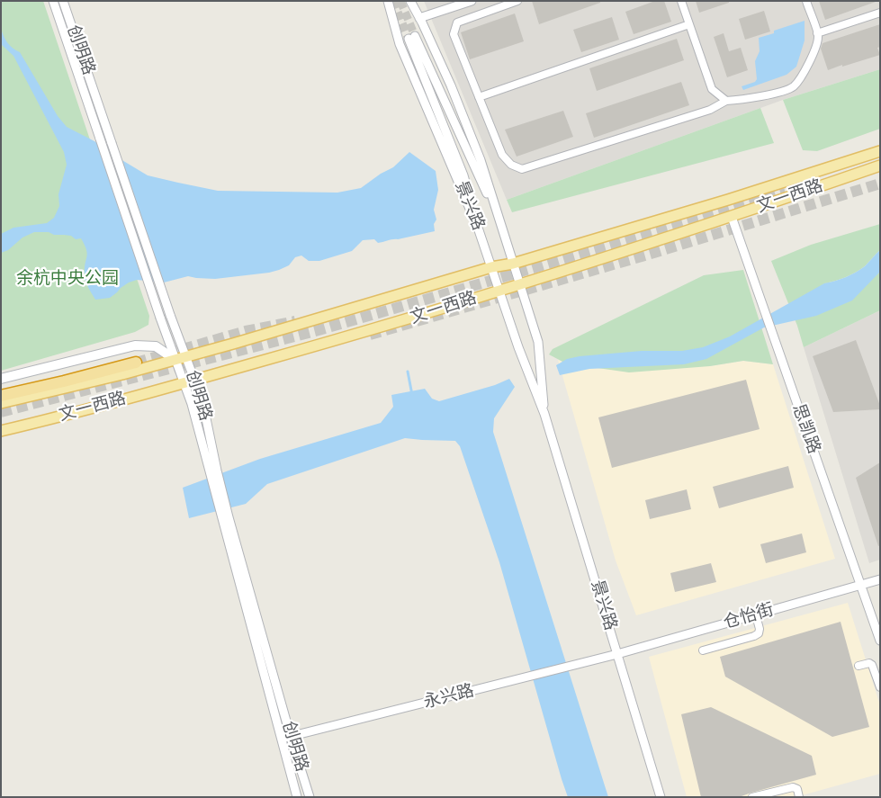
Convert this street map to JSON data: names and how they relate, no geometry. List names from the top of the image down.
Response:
{
  "streets": {
    "main road": ["文一西路"],
    "street": [
      "创明路",
      "景兴路",
      "思凯路",
      "仓怡街",
      "永兴路"
    ]
  },
  "crossings": [
    ["创明路", "文一西路"],
    ["创明路", "永兴路"],
    ["文一西路", "景兴路"],
    ["文一西路", "思凯路"],
    ["景兴路", "仓怡街"],
    ["景兴路", "永兴路"],
    ["思凯路", "仓怡街"],
    ["仓怡街", "永兴路"]
  ],
  "parks": ["余杭中央公园"]
}
